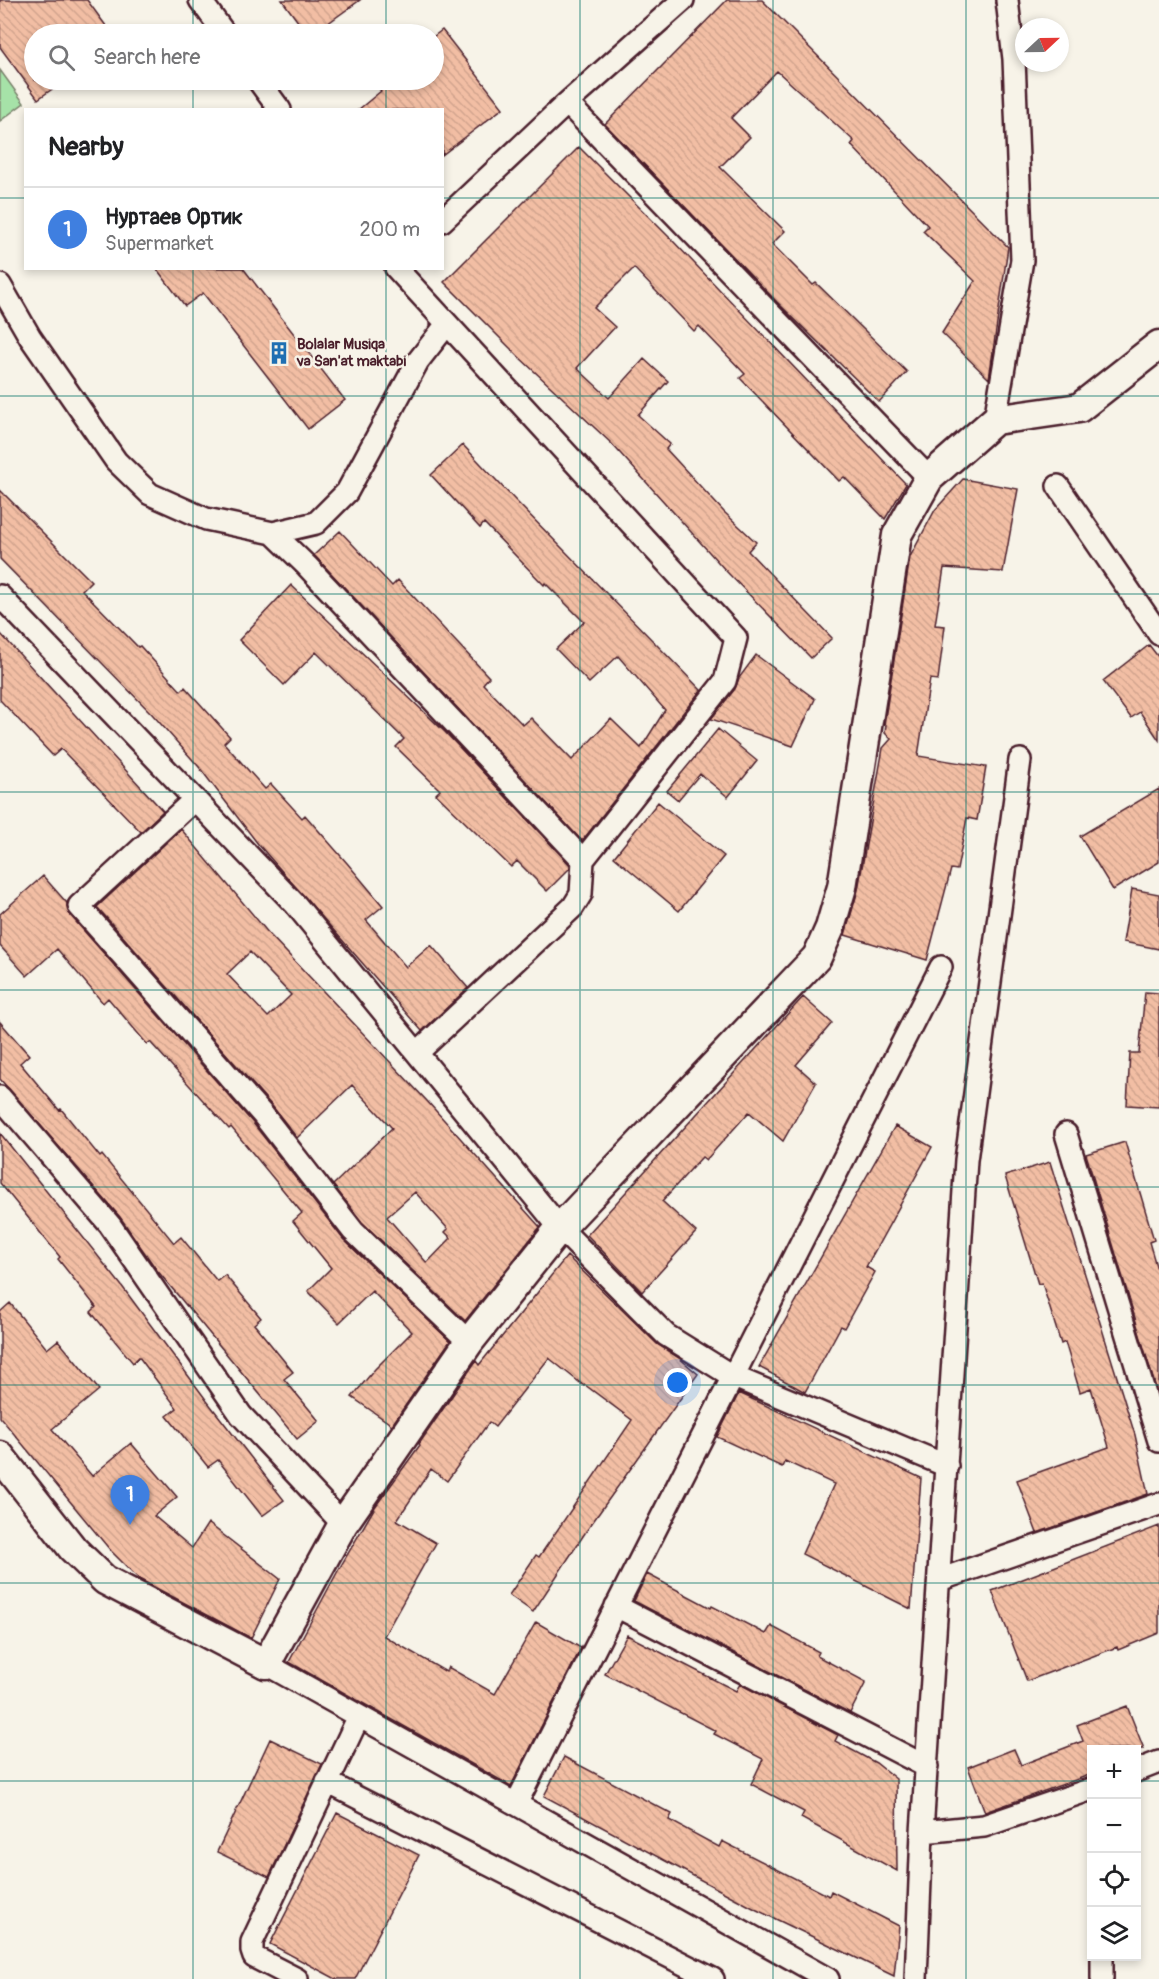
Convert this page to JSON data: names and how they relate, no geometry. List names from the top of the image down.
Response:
{
  "places": {
    "building": ["Bolalar Musiqa va San'at maktabi"]
  },
  "north": "right",
  "page": {
    "search": "Search here",
    "heading": "Nearby",
    "list": [
      {
        "mark": "1",
        "name": "Нуртаев Ортик",
        "note": "Supermarket",
        "value": "200 m"
      }
    ],
    "pins": "1",
    "map_buttons": ["+", "−"]
  }
}
